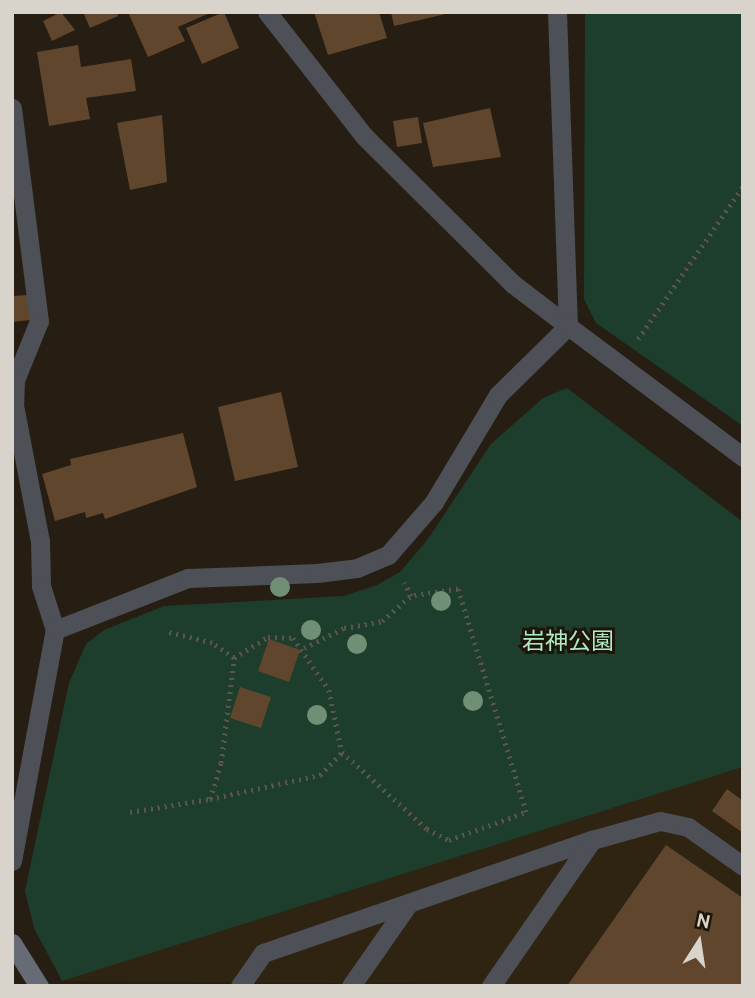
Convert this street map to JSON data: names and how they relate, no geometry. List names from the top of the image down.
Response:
{
  "parks": ["岩神公園"],
  "north": "top"
}
